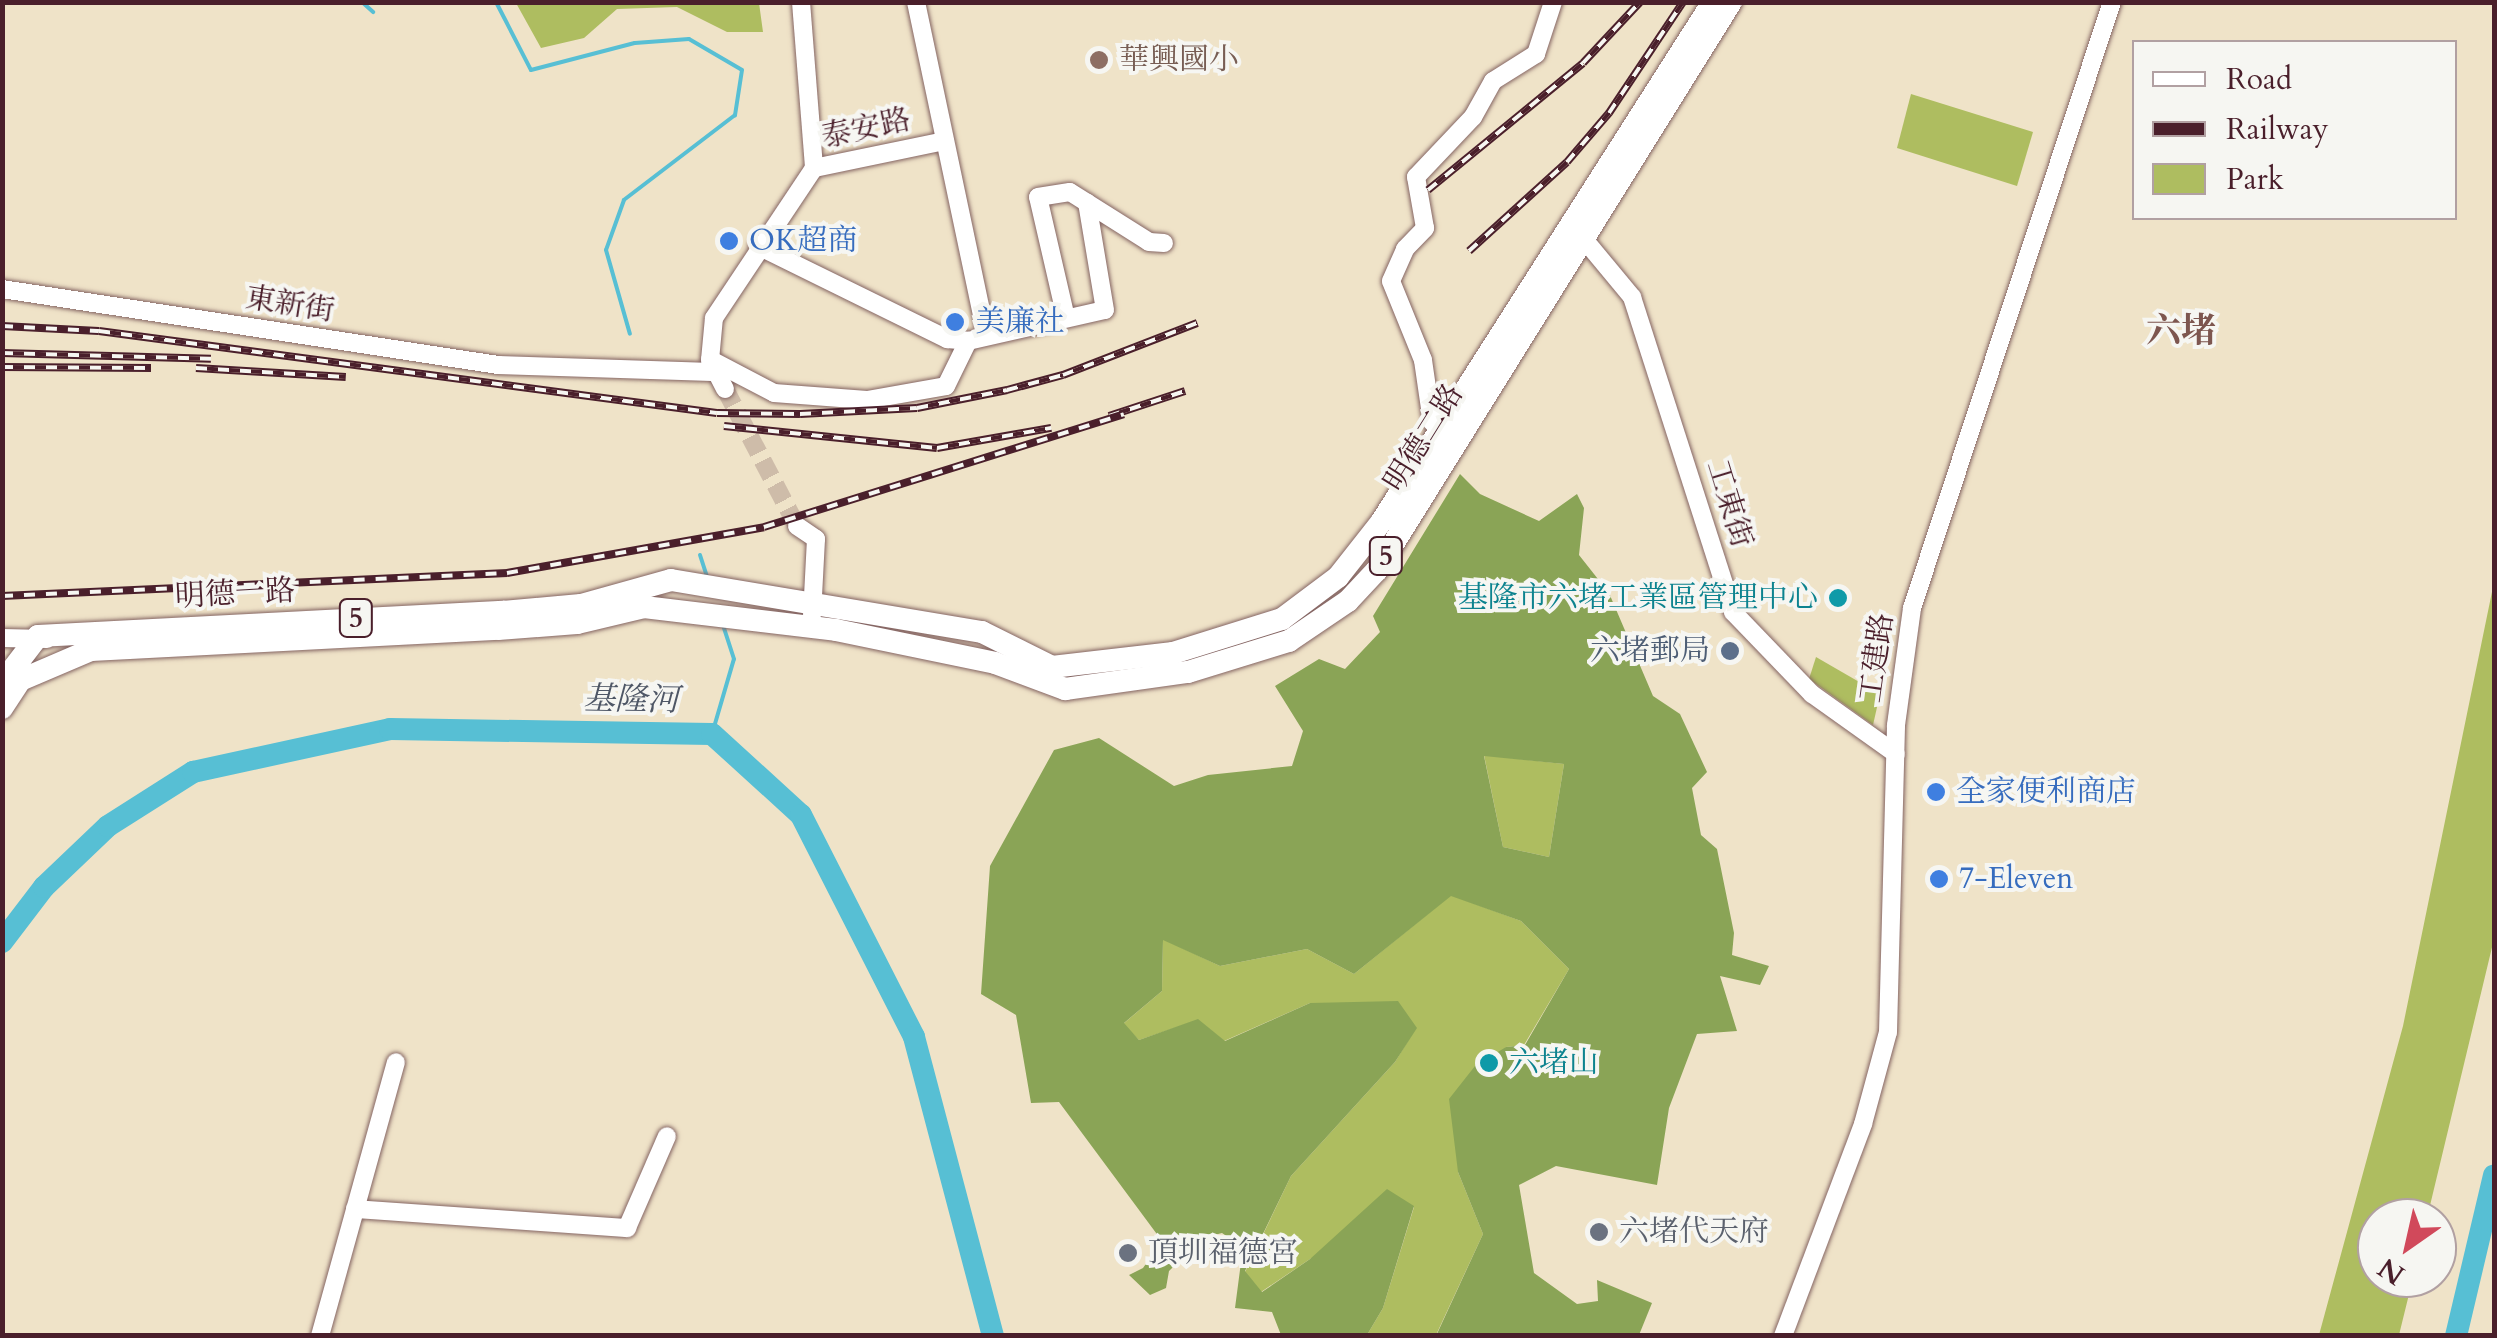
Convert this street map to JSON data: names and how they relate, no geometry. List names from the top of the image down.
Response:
{
  "streets": {
    "main road": ["明德二路", "5", "明德一路"],
    "street": [
      "泰安路",
      "東新街",
      "工東街",
      "工建路"
    ]
  },
  "crossings": [
    ["泰安路", "東新街"],
    ["明德二路", "工東街"],
    ["明德二路", "明德一路"],
    ["工東街", "工建路"]
  ],
  "districts": ["六堵"],
  "water": ["基隆河"],
  "places": [
    "華興國小",
    "OK超商",
    "美廉社",
    "基隆市六堵工業區管理中心",
    "六堵郵局",
    "全家便利商店",
    "7-Eleven",
    "六堵山",
    "六堵代天府",
    "頂圳福德宮"
  ],
  "legend": ["Road", "Railway", "Park"],
  "north": "bottom left"
}
